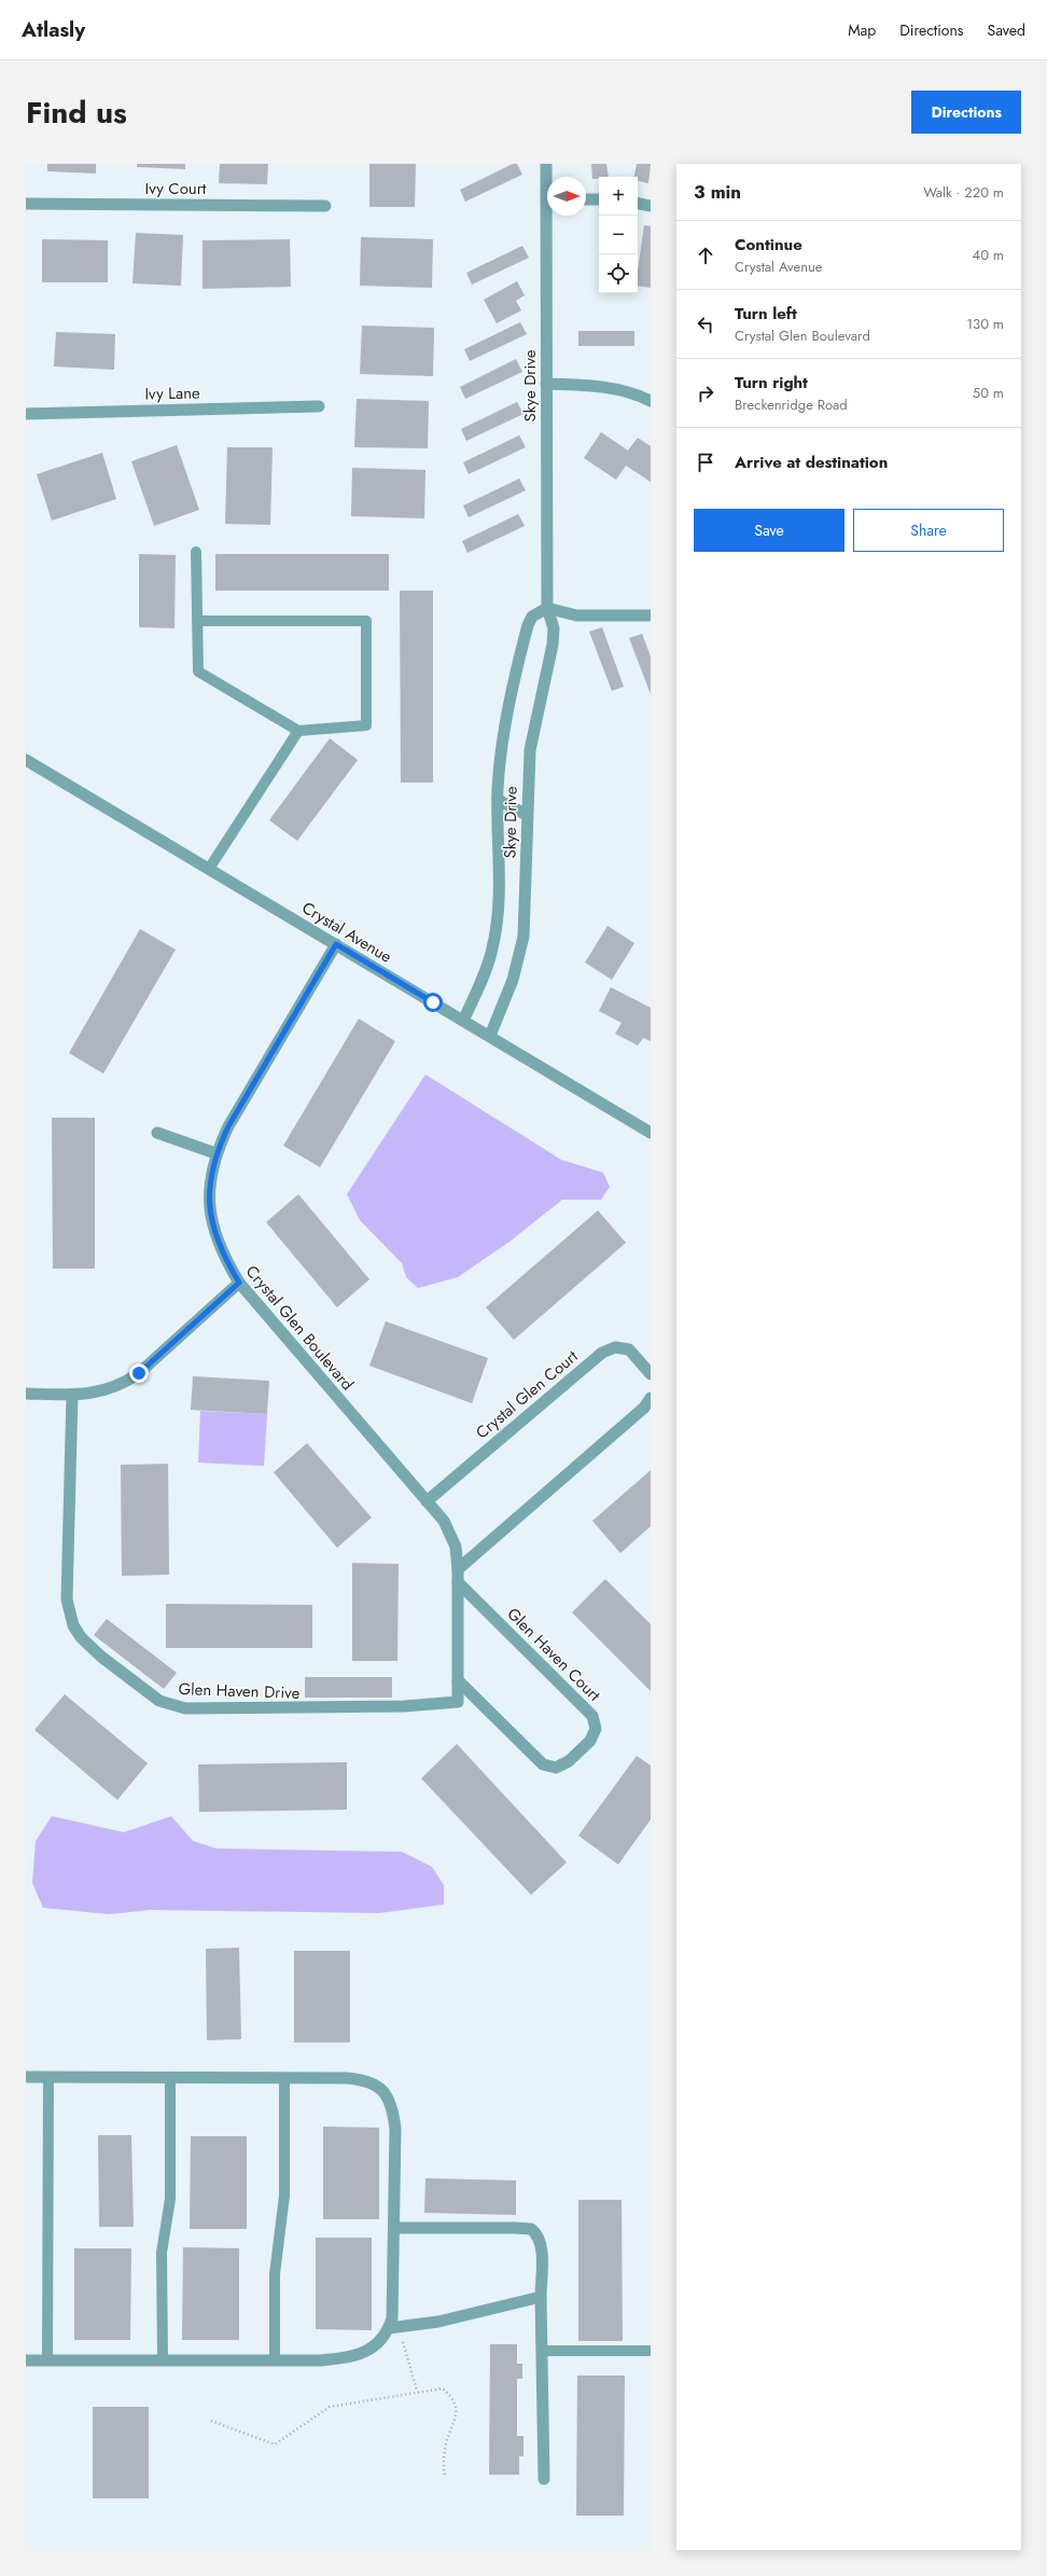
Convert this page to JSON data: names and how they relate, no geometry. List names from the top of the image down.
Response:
{
  "streets": {
    "street": [
      "Ivy Court",
      "Skye Drive",
      "Ivy Lane",
      "Crystal Avenue",
      "Crystal Glen Boulevard",
      "Crystal Glen Court",
      "Glen Haven Court",
      "Glen Haven Drive"
    ]
  },
  "crossings": [
    ["Skye Drive", "Crystal Avenue"],
    ["Crystal Avenue", "Crystal Glen Boulevard"],
    ["Crystal Glen Boulevard", "Crystal Glen Court"],
    ["Crystal Glen Boulevard", "Glen Haven Court"],
    ["Crystal Glen Boulevard", "Glen Haven Drive"]
  ],
  "north": "right",
  "page": {
    "header": "Atlasly",
    "nav": ["Map", "Directions", "Saved"],
    "title": "Find us",
    "buttons": [
      "Directions",
      ["Save", "Share"]
    ],
    "heading": ["3 min", "Walk · 220 m"],
    "map_buttons": ["+", "−"],
    "list": [
      ["Continue", "Crystal Avenue", "40 m"],
      ["Turn left", "Crystal Glen Boulevard", "130 m"],
      ["Turn right", "Breckenridge Road", "50 m"],
      "Arrive at destination"
    ]
  }
}
